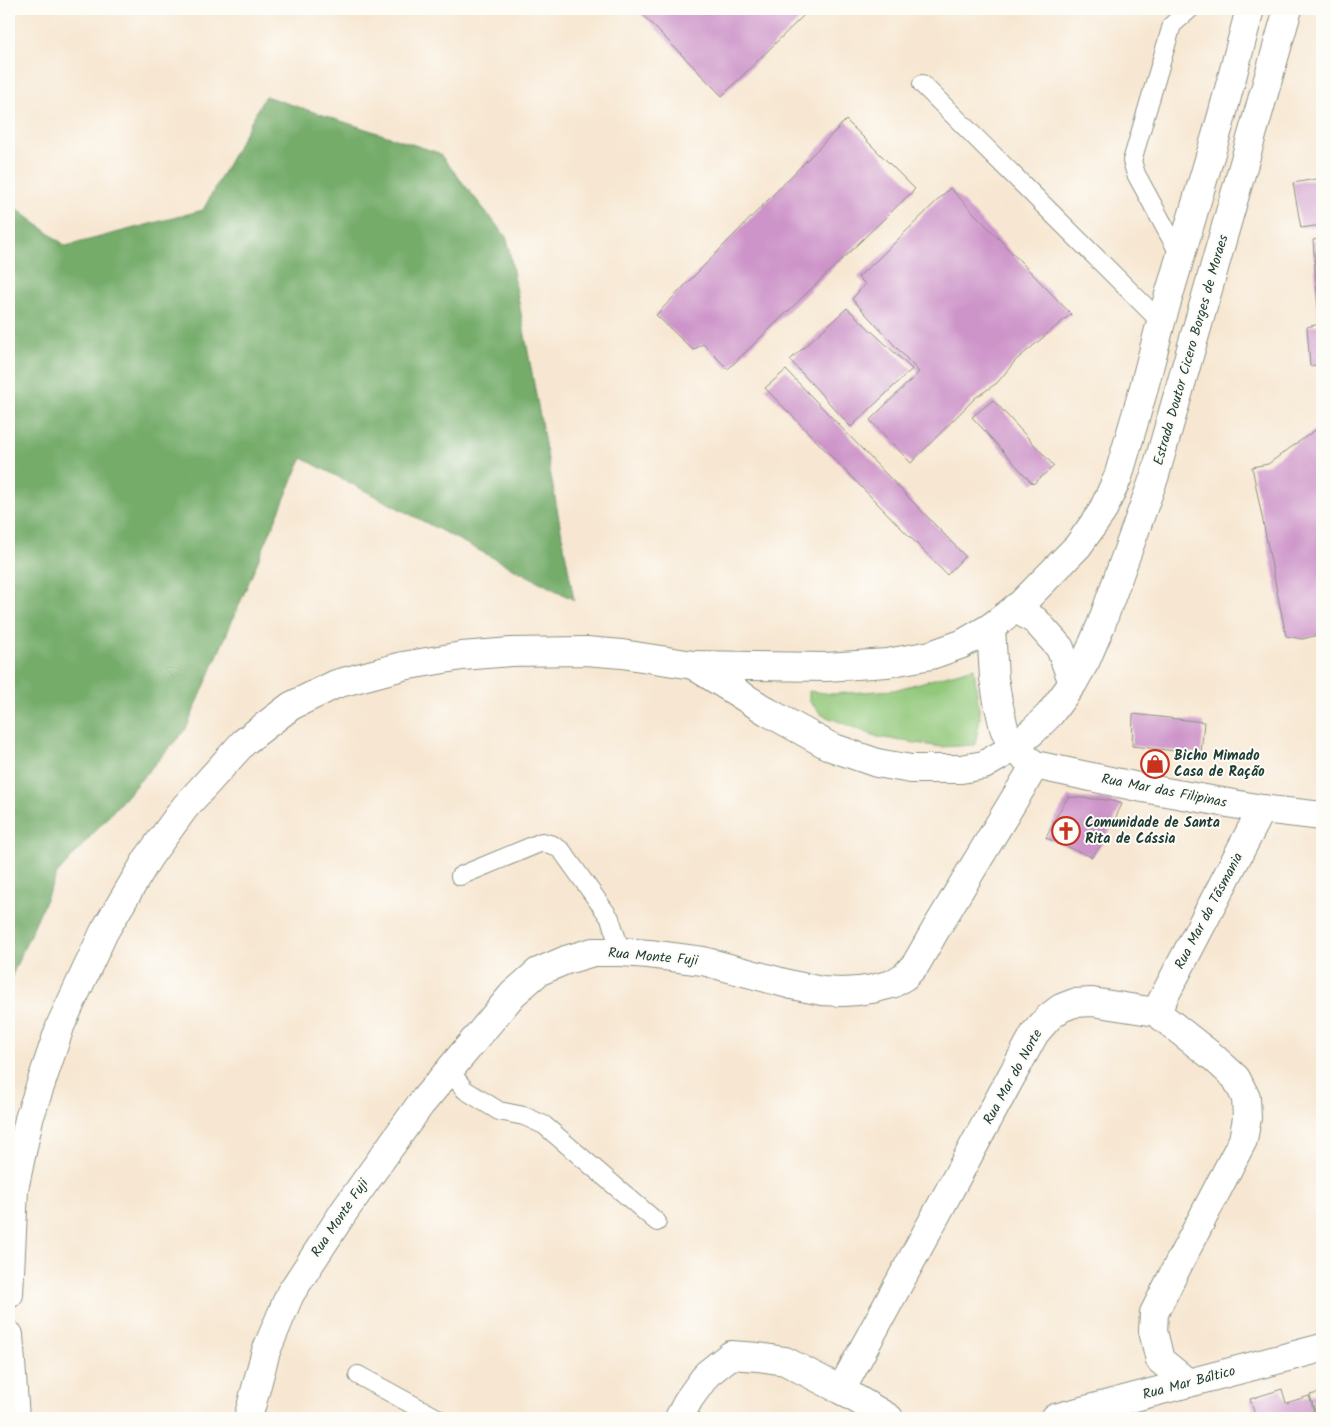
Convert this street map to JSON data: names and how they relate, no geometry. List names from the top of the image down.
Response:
{
  "streets": {
    "street": [
      "Estrada Doutor Cicero Borges de Moraes",
      "Rua Mar das Filipinas",
      "Rua Mar da Tãsmania",
      "Rua Monte Fuji",
      "Rua Mar do Norte",
      "Rua Mar Báltico"
    ]
  },
  "crossings": [
    ["Estrada Doutor Cicero Borges de Moraes", "Rua Mar das Filipinas"],
    ["Rua Mar das Filipinas", "Rua Mar da Tãsmania"],
    ["Rua Mar das Filipinas", "Rua Monte Fuji"],
    ["Rua Mar da Tãsmania", "Rua Mar do Norte"],
    ["Rua Mar do Norte", "Rua Mar Báltico"]
  ],
  "places": {
    "shop": ["Bicho Mimado Casa de Ração"],
    "church": ["Comunidade de Santa Rita de Cássia"]
  }
}
